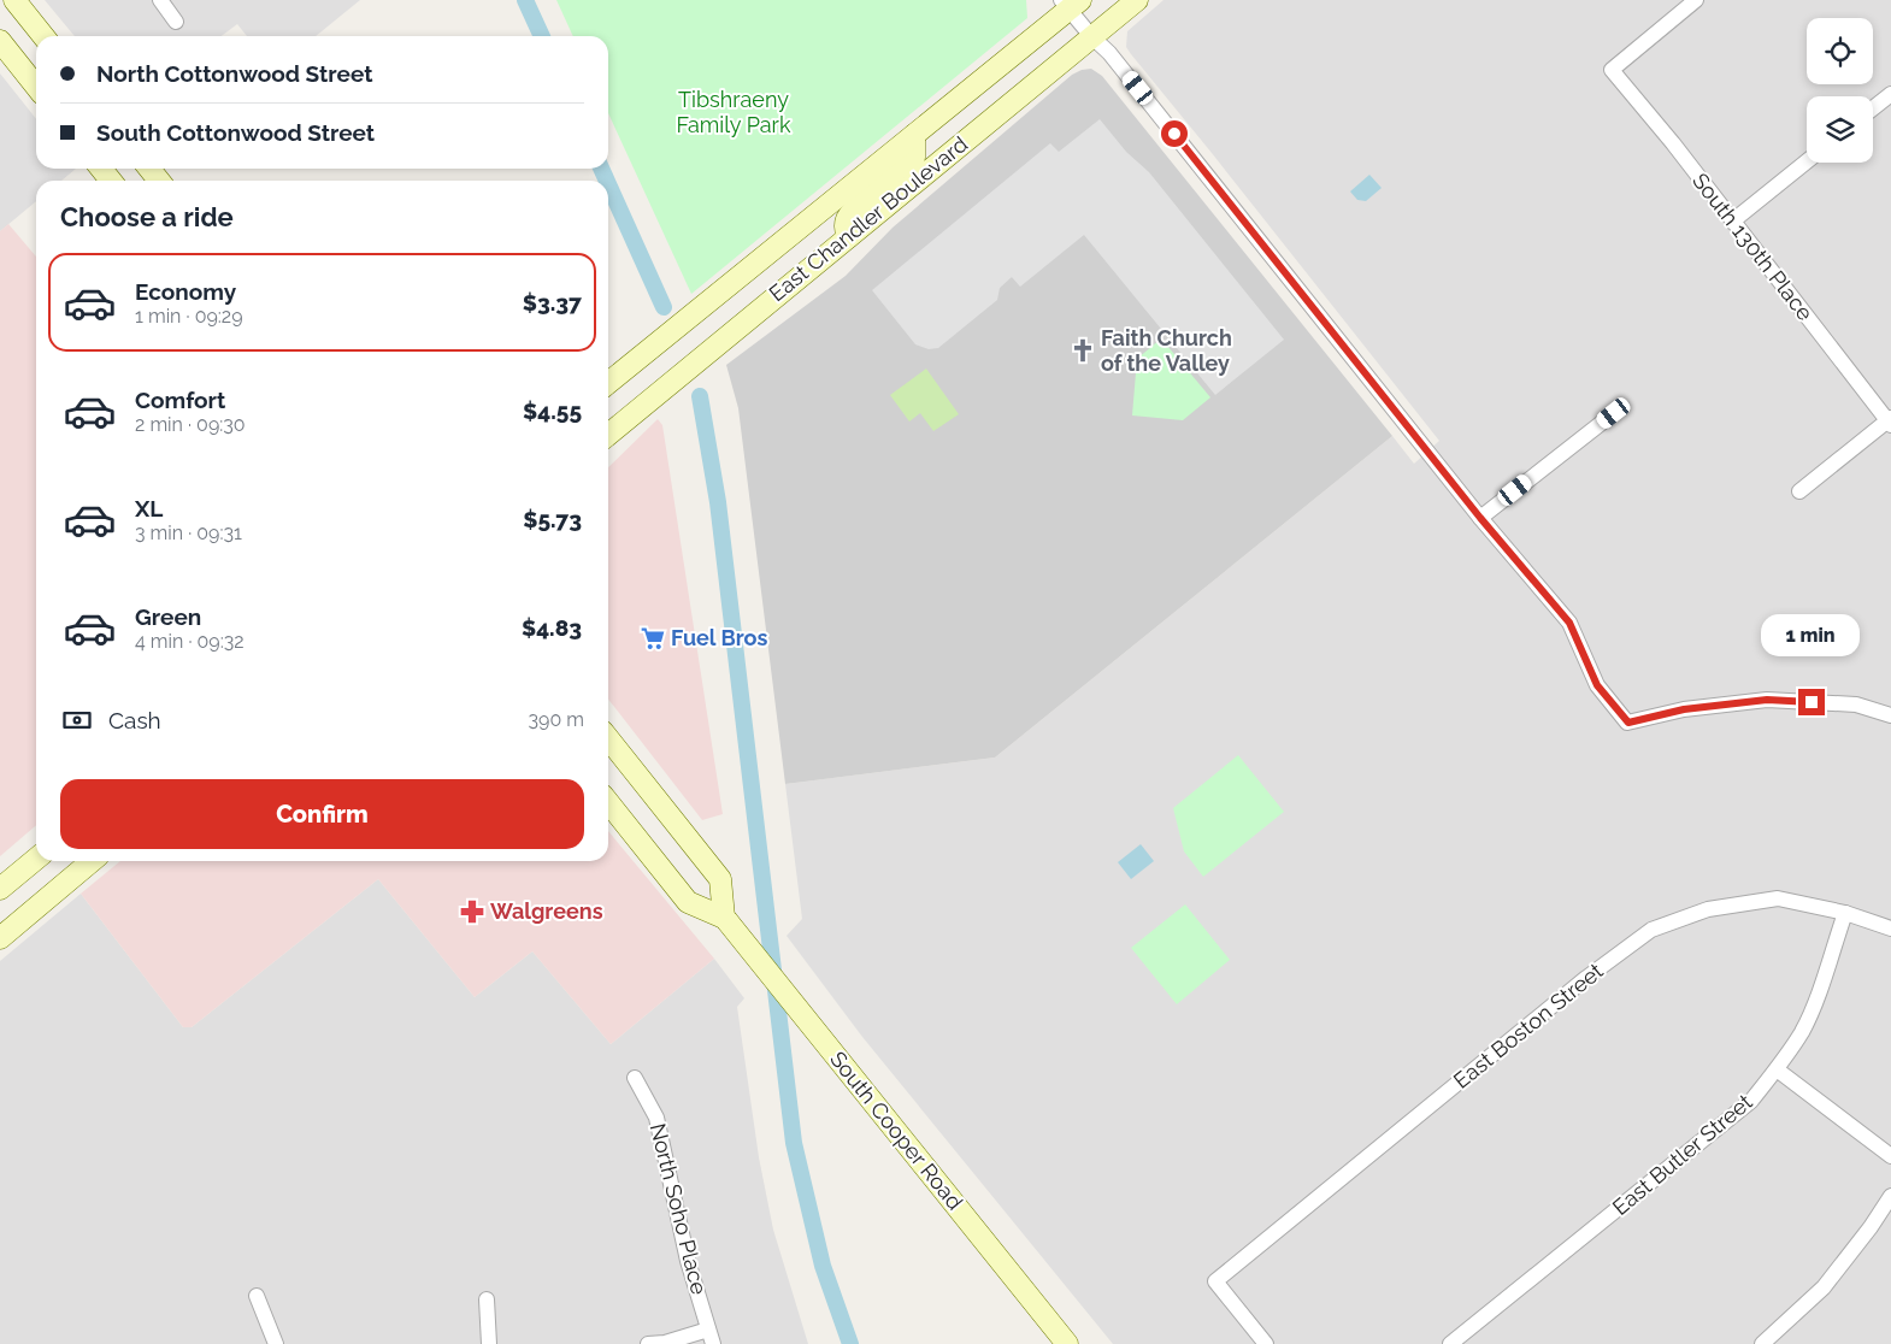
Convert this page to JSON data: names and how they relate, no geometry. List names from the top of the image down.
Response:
{
  "streets": {
    "main road": ["East Chandler Boulevard", "South Cooper Road"],
    "street": [
      "South 130th Place",
      "East Boston Street",
      "East Butler Street",
      "North Soho Place"
    ]
  },
  "crossings": [
    ["East Boston Street", "East Butler Street"]
  ],
  "parks": ["Tibshraeny Family Park"],
  "places": {
    "church": ["Faith Church of the Valley"],
    "supermarket": ["Fuel Bros"],
    "pharmacy": ["Walgreens"]
  },
  "page": {
    "banner": ["North Cottonwood Street", "South Cottonwood Street"],
    "heading": "Choose a ride",
    "list": [
      {
        "name": "Economy",
        "note": "1 min · 09:29",
        "value": "$3.37"
      },
      {
        "name": "Comfort",
        "note": "2 min · 09:30",
        "value": "$4.55"
      },
      {
        "name": "XL",
        "note": "3 min · 09:31",
        "value": "$5.73"
      },
      {
        "name": "Green",
        "note": "4 min · 09:32",
        "value": "$4.83"
      }
    ],
    "bubble": "1 min",
    "pay": ["Cash", "390 m"],
    "buttons": "Confirm"
  }
}
